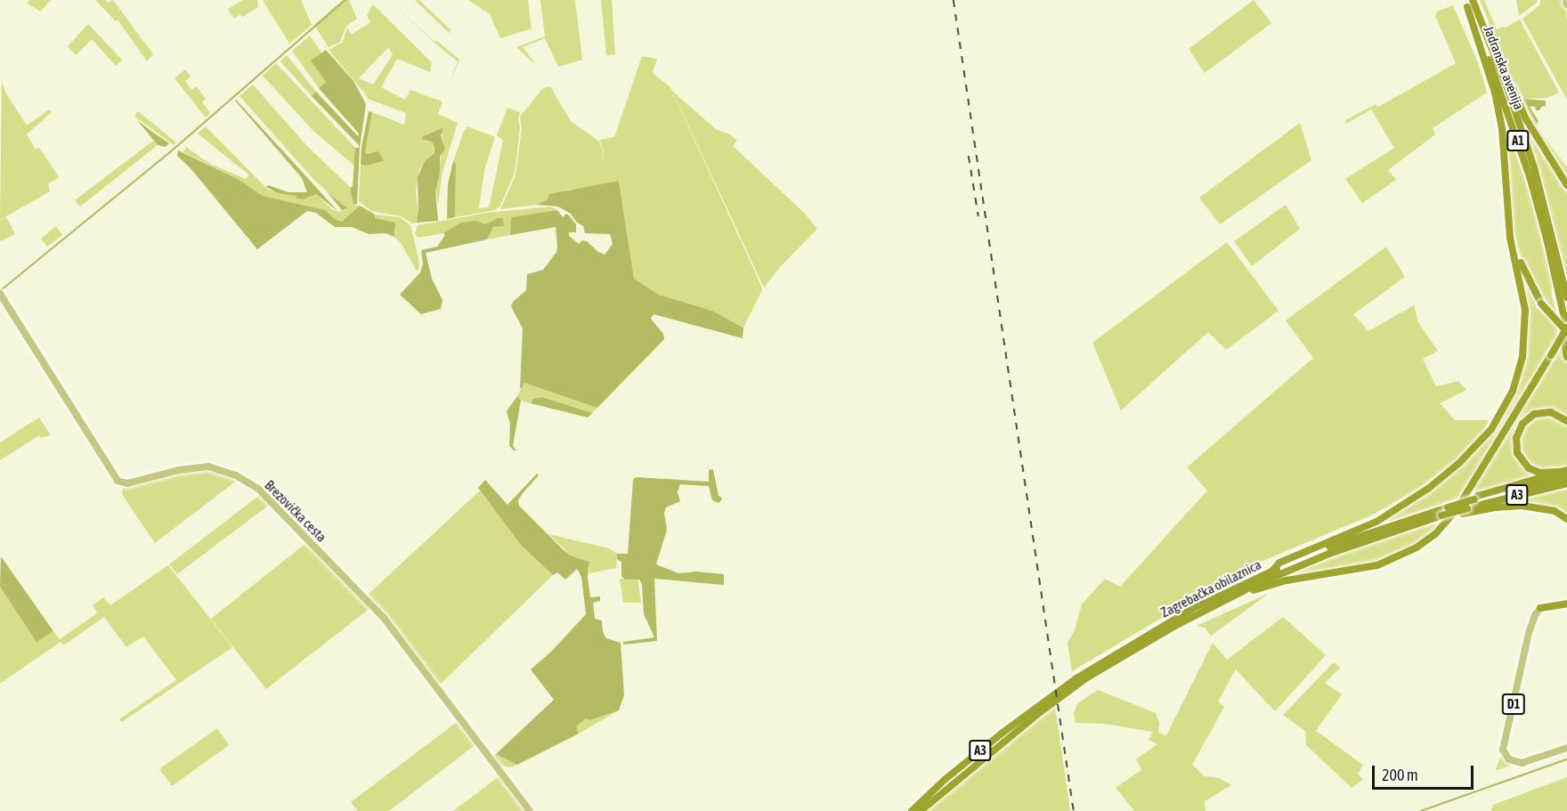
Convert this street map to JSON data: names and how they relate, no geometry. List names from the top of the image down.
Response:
{
  "streets": {
    "highway": [
      "Jadranska avenija",
      "A1",
      "A3",
      "Zagrebačka obilaznica"
    ],
    "main road": ["Brezovička cesta", "D1"]
  },
  "scale_bar": "200 m"
}
